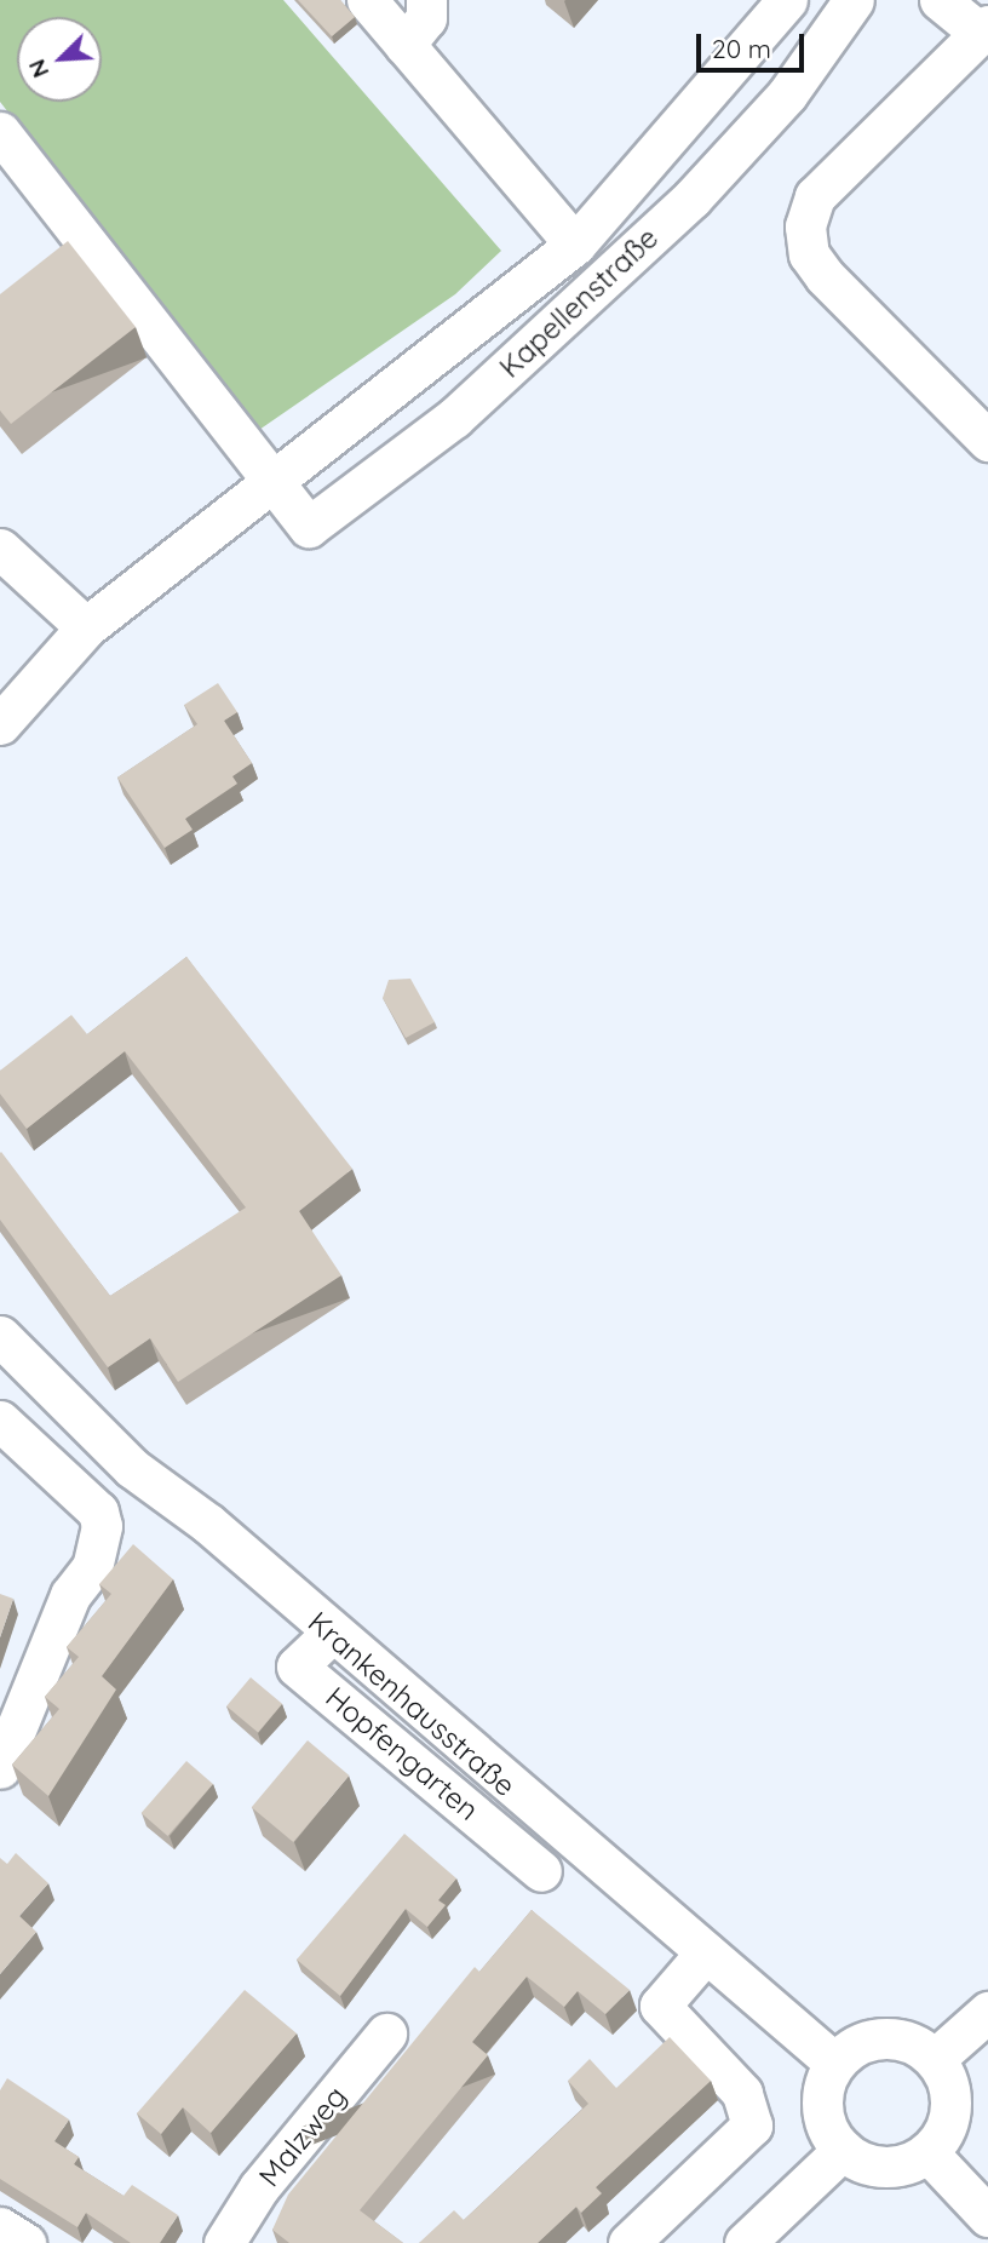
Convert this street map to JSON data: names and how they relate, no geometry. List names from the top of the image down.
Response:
{
  "streets": {
    "street": [
      "Kapellenstraße",
      "Krankenhausstraße",
      "Hopfengarten",
      "Malzweg"
    ]
  },
  "crossings": [
    ["Krankenhausstraße", "Hopfengarten"]
  ],
  "scale_bar": "20 m",
  "north": "bottom left"
}
